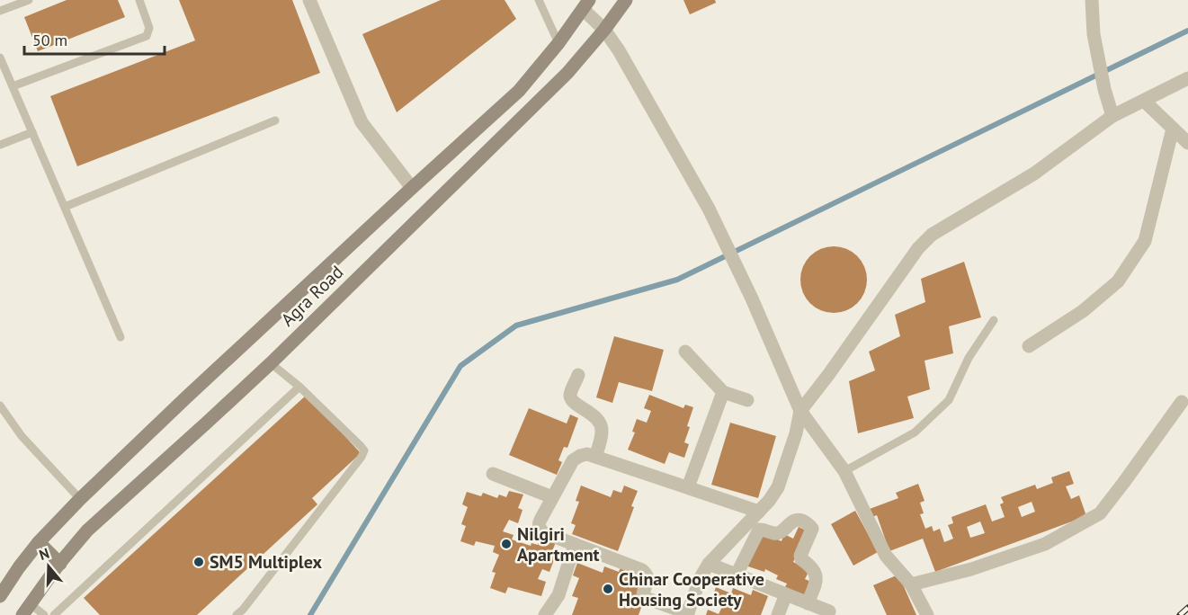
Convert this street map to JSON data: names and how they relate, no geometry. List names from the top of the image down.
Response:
{
  "streets": {
    "main road": ["Agra Road"]
  },
  "places": ["Nilgiri Apartment", "SM5 Multiplex", "Chinar Cooperative Housing Society"],
  "scale_bar": "50 m",
  "north": "top"
}
